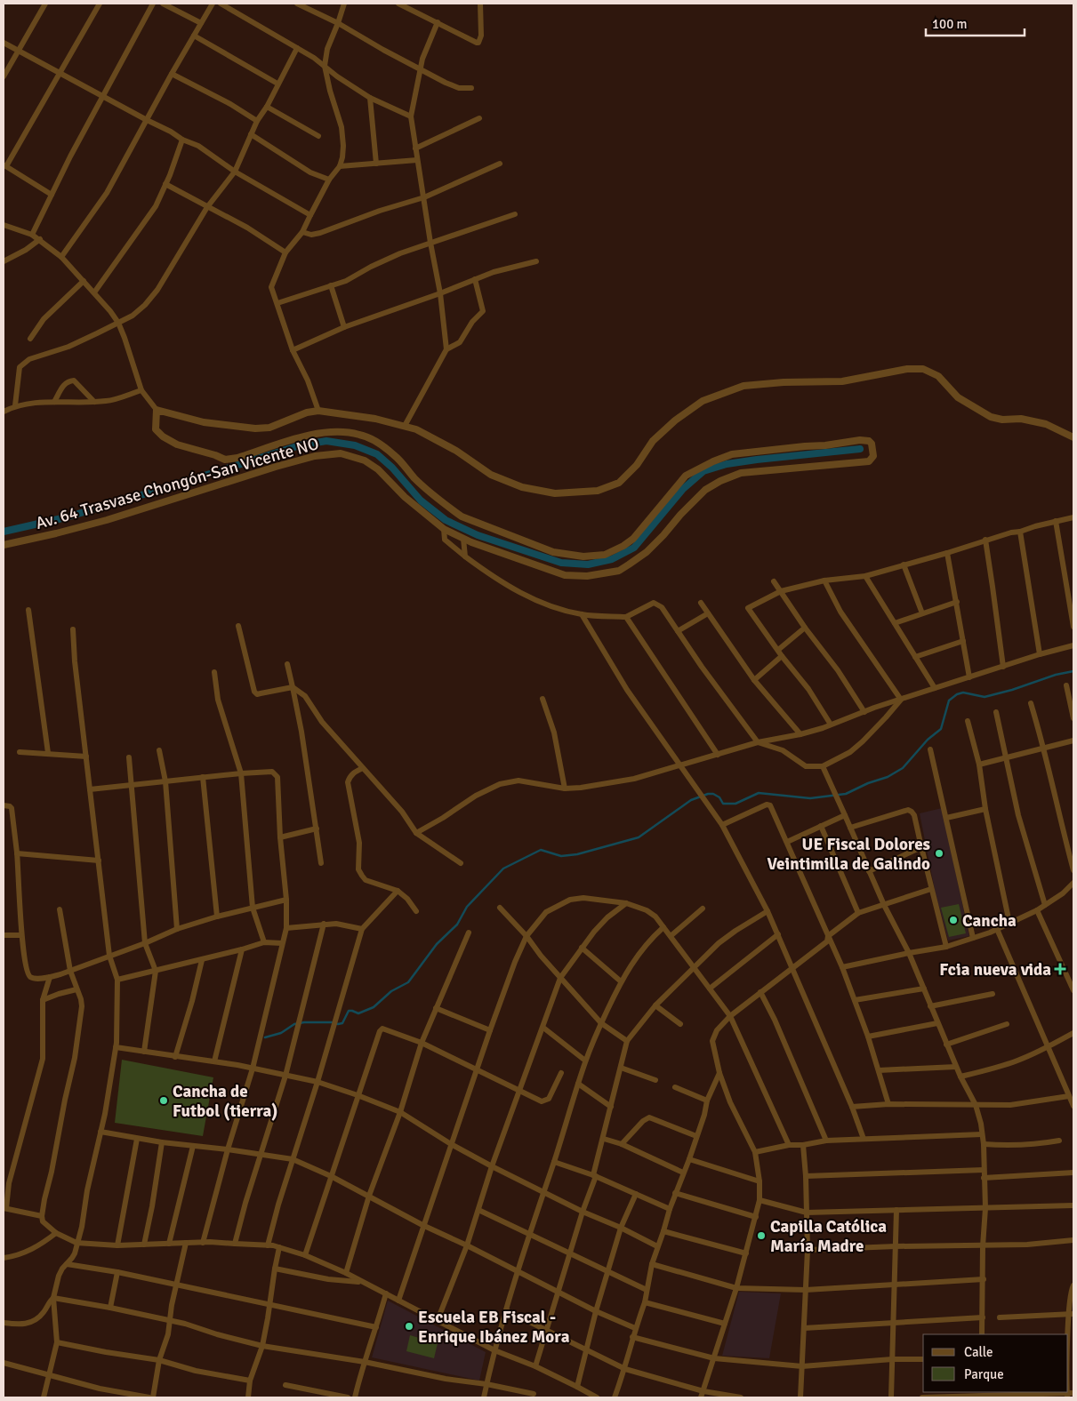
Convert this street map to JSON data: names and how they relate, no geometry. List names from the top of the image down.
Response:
{
  "streets": {
    "street": ["Av. 64 Trasvase Chongón-San Vicente NO"]
  },
  "places": {
    "other": [
      "UE Fiscal Dolores Veintimilla de Galindo",
      "Cancha",
      "Cancha de Futbol (tierra)",
      "Capilla Católica María Madre",
      "Escuela EB Fiscal - Enrique Ibánez Mora"
    ],
    "health": ["Fcia nueva vida"]
  },
  "legend": ["Calle", "Parque"],
  "scale_bar": "100 m"
}
